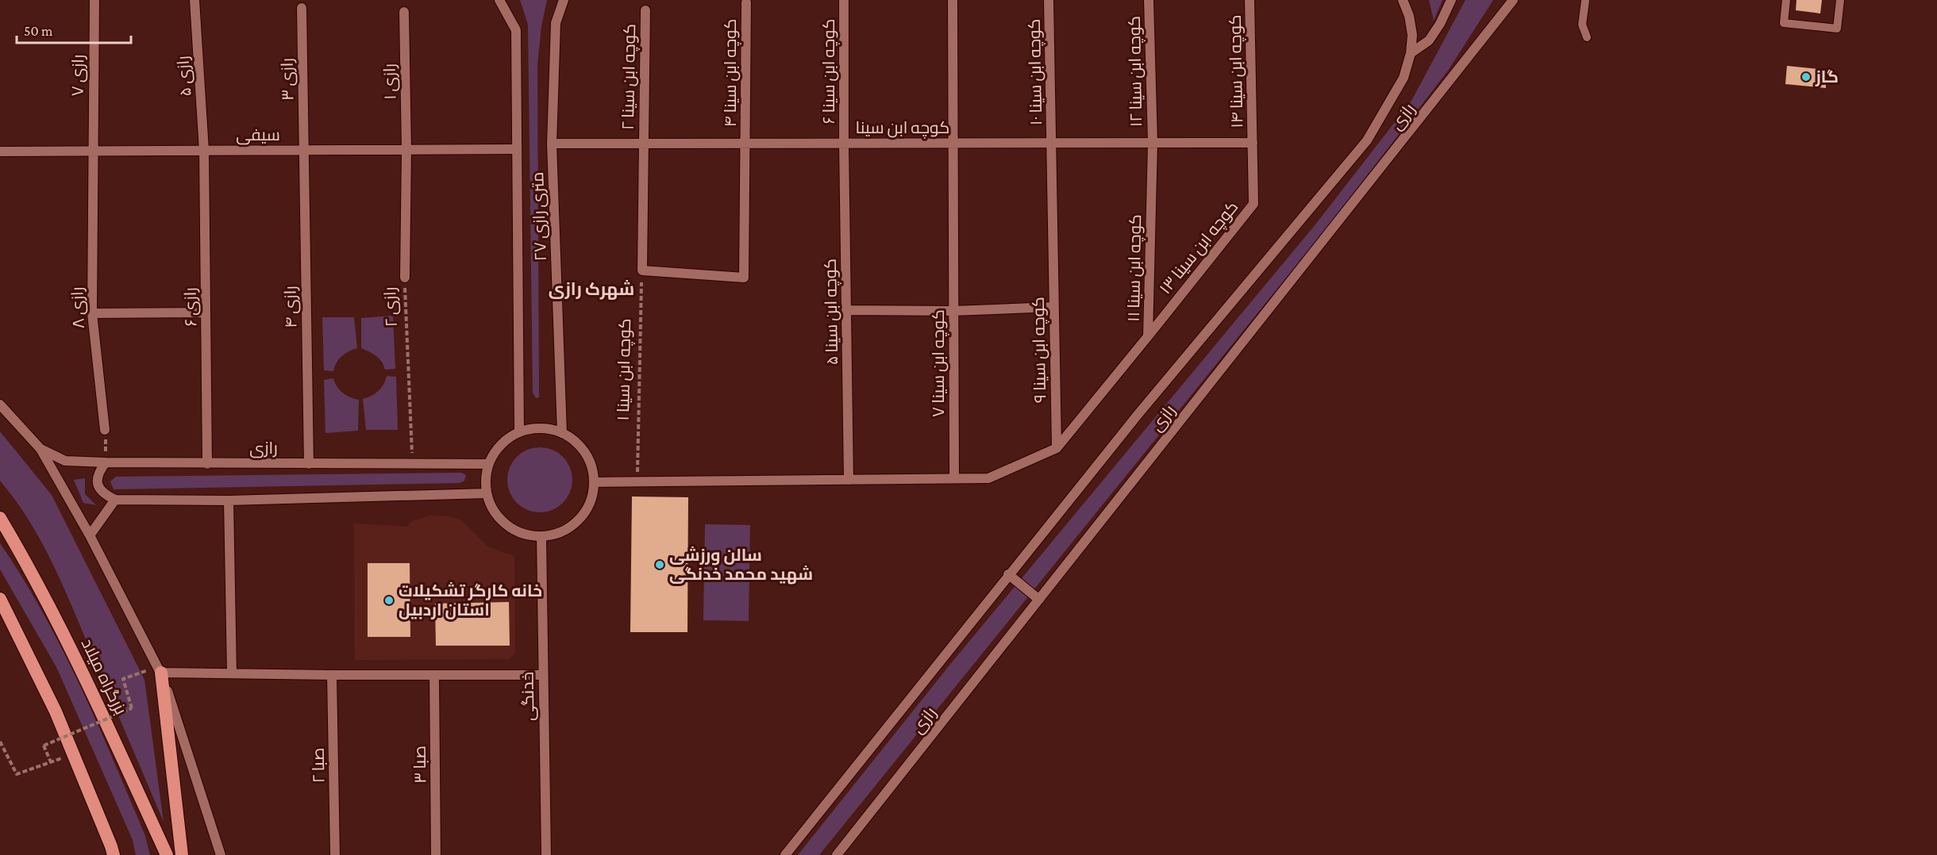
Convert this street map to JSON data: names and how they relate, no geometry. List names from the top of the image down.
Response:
{
  "streets": {
    "highway": ["بزرگراه میلاد"],
    "street": [
      "کوچه ابن سینا ۶",
      "کوچه ابن سینا ۱۲",
      "کوچه ابن سینا ۱۴",
      "کوچه ابن سینا ۱۰",
      "کوچه ابن سینا ۴",
      "رازی ۷",
      "رازی ۵",
      "کوچه ابن سینا ۲",
      "رازی ۳",
      "رازی ۱",
      "رازی",
      "کوچه ابن سینا",
      "سیفی",
      "۲۷ متری رازی",
      "کوچه ابن سینا ۱۳",
      "کوچه ابن سینا ۱۱",
      "رازی ۶",
      "رازی ۴",
      "رازی ۲",
      "رازی ۸",
      "کوچه ابن سینا ۵",
      "کوچه ابن سینا ۹",
      "کوچه ابن سینا ۷",
      "خدنگی",
      "صبا ۳",
      "صبا ۲"
    ],
    "path": ["کوچه ابن سینا ۱"]
  },
  "crossings": [
    ["کوچه ابن سینا ۶", "کوچه ابن سینا"],
    ["کوچه ابن سینا ۶", "کوچه ابن سینا ۵"],
    ["کوچه ابن سینا ۱۲", "کوچه ابن سینا"],
    ["کوچه ابن سینا ۱۲", "کوچه ابن سینا ۱۱"],
    ["کوچه ابن سینا ۱۴", "کوچه ابن سینا"],
    ["کوچه ابن سینا ۱۴", "کوچه ابن سینا ۱۳"],
    ["کوچه ابن سینا ۱۰", "کوچه ابن سینا"],
    ["کوچه ابن سینا ۱۰", "کوچه ابن سینا ۹"],
    ["کوچه ابن سینا ۴", "کوچه ابن سینا"],
    ["کوچه ابن سینا ۴", "کوچه ابن سینا ۱"],
    ["رازی ۷", "سیفی"],
    ["رازی ۷", "رازی ۸"],
    ["رازی ۵", "سیفی"],
    ["رازی ۵", "رازی ۶"],
    ["کوچه ابن سینا ۲", "کوچه ابن سینا"],
    ["رازی ۳", "سیفی"],
    ["رازی ۳", "رازی ۴"],
    ["رازی ۱", "سیفی"],
    ["رازی ۱", "رازی ۲"],
    ["رازی", "۲۷ متری رازی"],
    ["رازی", "رازی ۶"],
    ["رازی", "رازی ۴"],
    ["رازی", "رازی ۲"],
    ["رازی", "خدنگی"],
    ["کوچه ابن سینا", "۲۷ متری رازی"],
    ["کوچه ابن سینا", "کوچه ابن سینا ۱۳"],
    ["کوچه ابن سینا", "کوچه ابن سینا ۱۱"],
    ["کوچه ابن سینا", "کوچه ابن سینا ۵"],
    ["کوچه ابن سینا", "کوچه ابن سینا ۹"],
    ["کوچه ابن سینا", "کوچه ابن سینا ۷"],
    ["سیفی", "۲۷ متری رازی"],
    ["سیفی", "رازی ۶"],
    ["سیفی", "رازی ۴"],
    ["سیفی", "رازی ۲"],
    ["سیفی", "رازی ۸"],
    ["۲۷ متری رازی", "خدنگی"],
    ["کوچه ابن سینا ۱۳", "کوچه ابن سینا ۱۱"],
    ["کوچه ابن سینا ۱۱", "کوچه ابن سینا ۹"]
  ],
  "districts": ["شهرک رازی"],
  "places": ["گاز", "سالن ورزشی شهید محمد خدنگی", "خانه کارگر تشکیلات استان اردبیل"],
  "scale_bar": "50 m"
}
